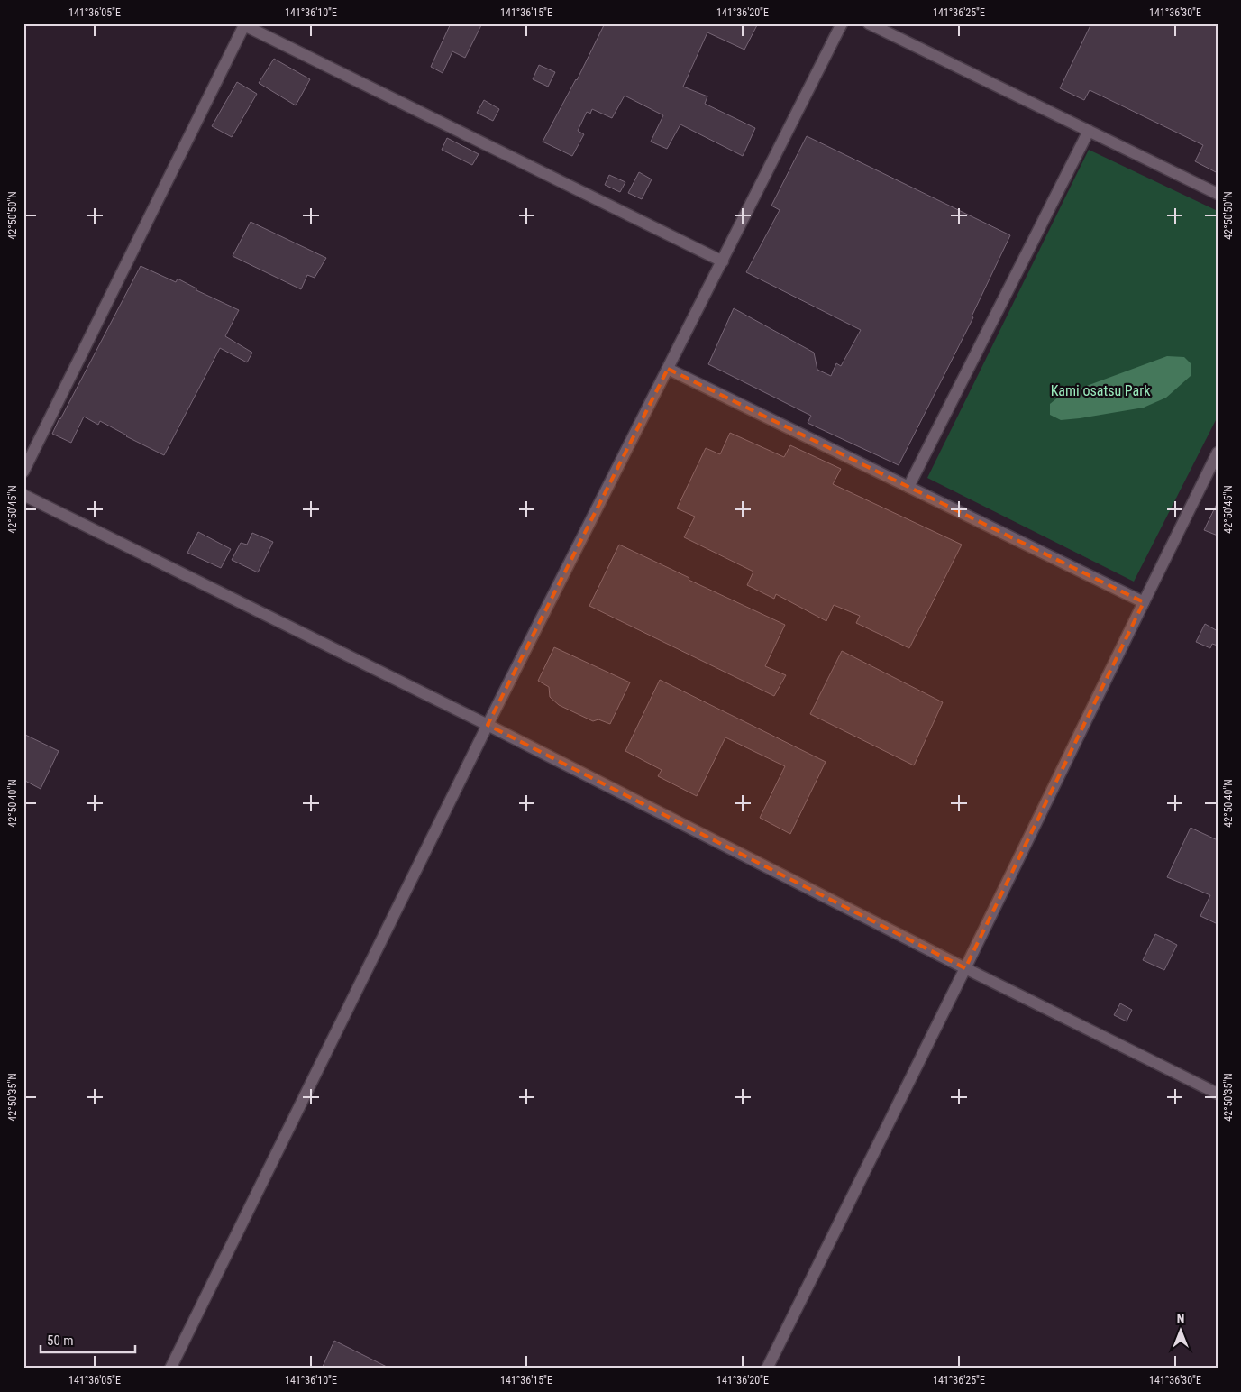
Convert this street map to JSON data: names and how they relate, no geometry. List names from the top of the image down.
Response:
{
  "parks": ["Kami osatsu Park"],
  "scale_bar": "50 m",
  "north": "top",
  "coordinates": [
    "141°36'05\"E",
    "141°36'10\"E",
    "141°36'15\"E",
    "141°36'20\"E",
    "141°36'25\"E",
    "141°36'30\"E",
    "42°50'50\"N",
    "42°50'45\"N",
    "42°50'40\"N",
    "42°50'35\"N"
  ]
}
